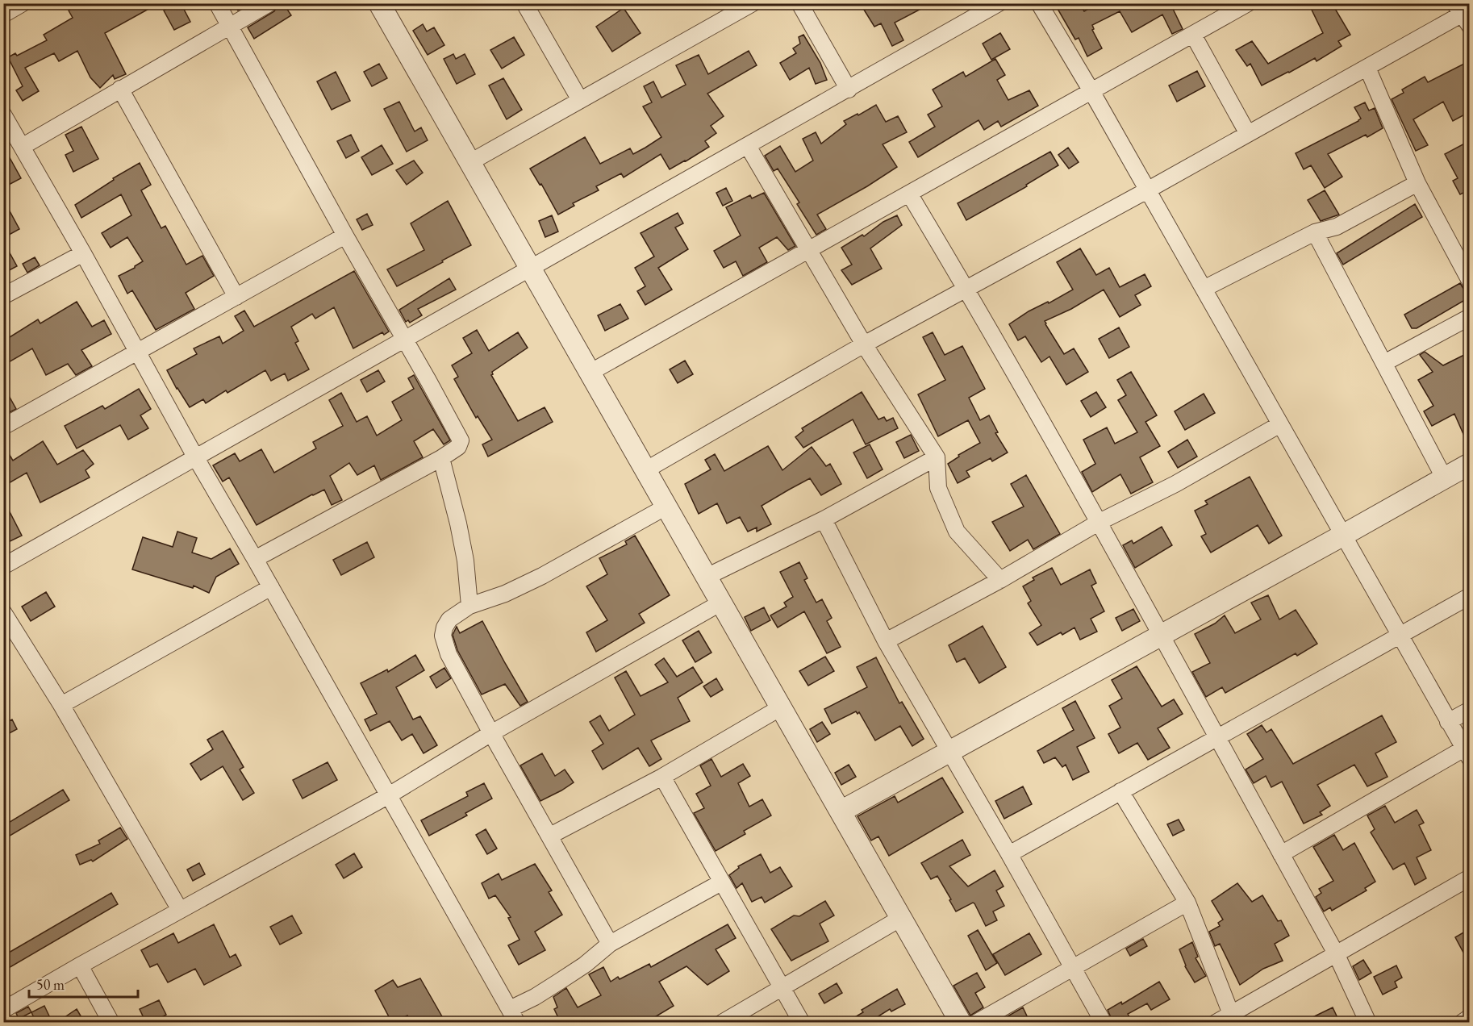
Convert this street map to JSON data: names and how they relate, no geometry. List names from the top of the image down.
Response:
{
  "scale_bar": "50 m"
}
